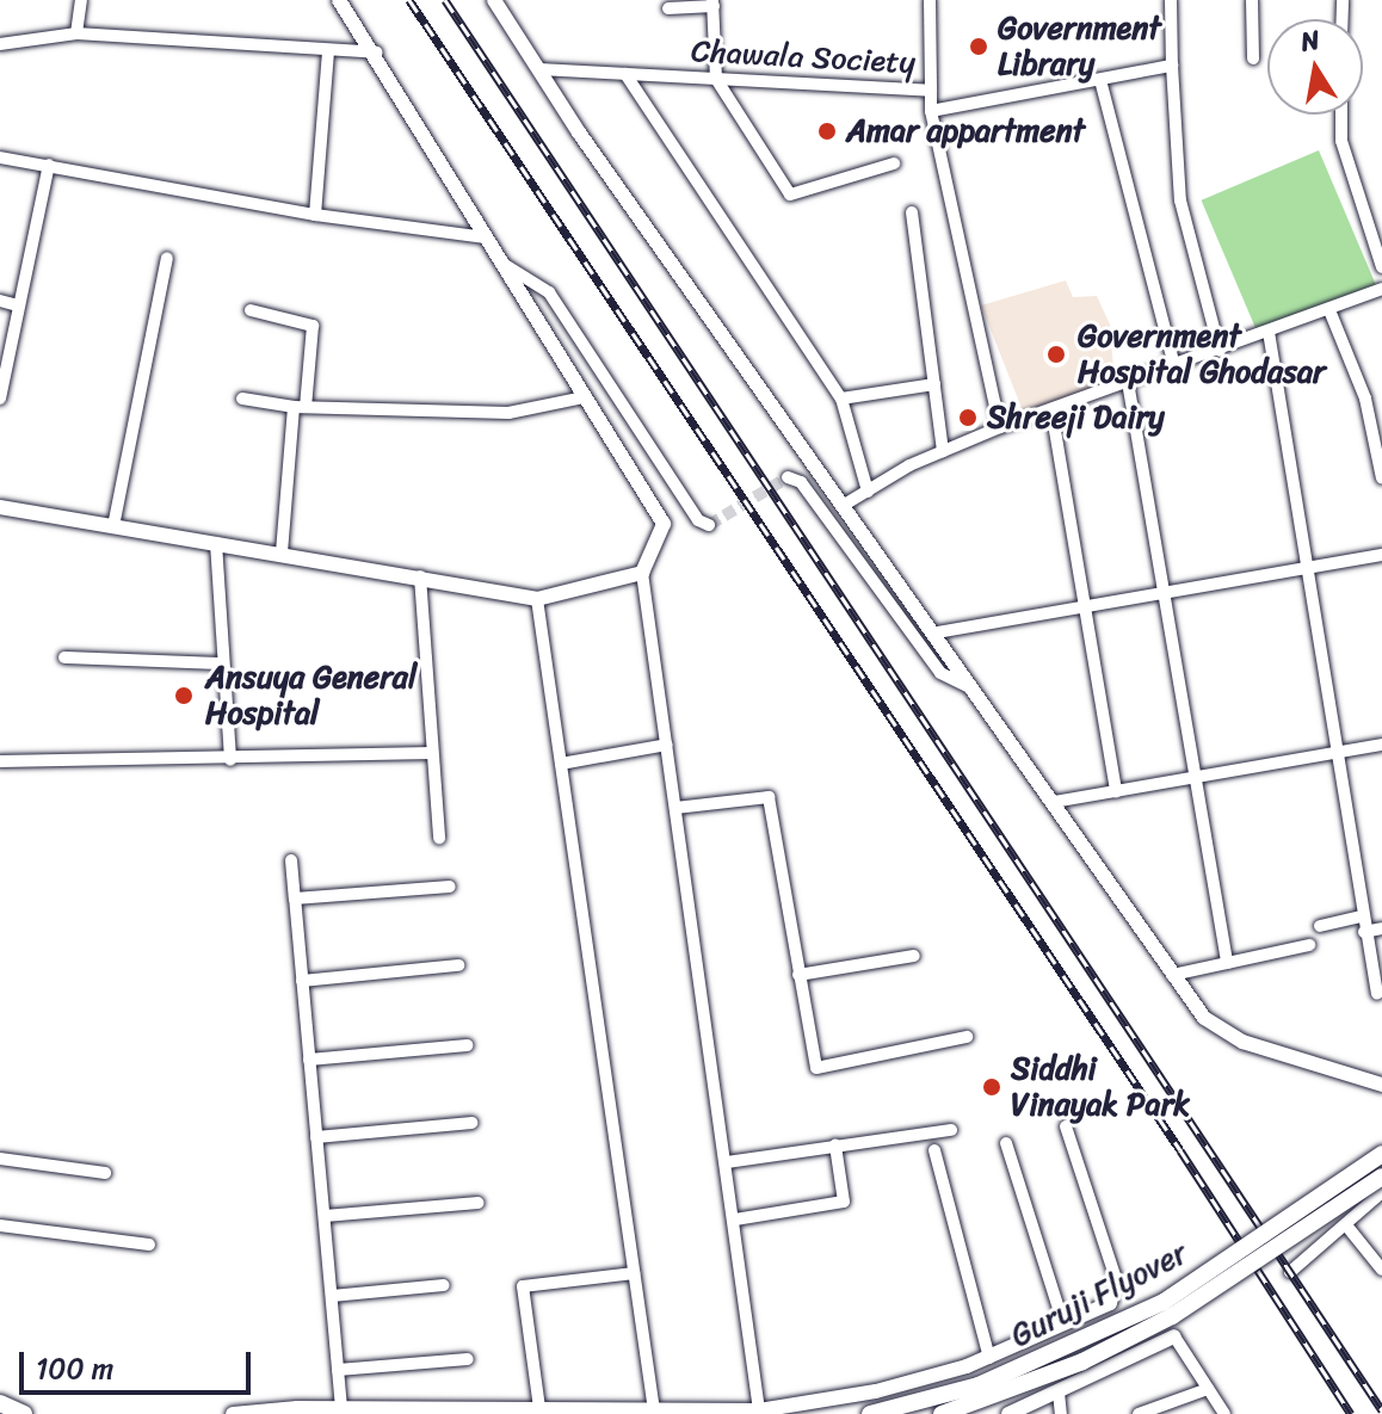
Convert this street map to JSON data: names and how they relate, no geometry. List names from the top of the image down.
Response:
{
  "streets": {
    "main road": ["Guruji Flyover"],
    "street": ["Chawala Society"]
  },
  "places": [
    "Government Library",
    "Amar appartment",
    "Government Hospital Ghodasar",
    "Shreeji Dairy",
    "Ansuya General Hospital",
    "Siddhi Vinayak Park"
  ],
  "scale_bar": "100 m",
  "north": "top"
}
